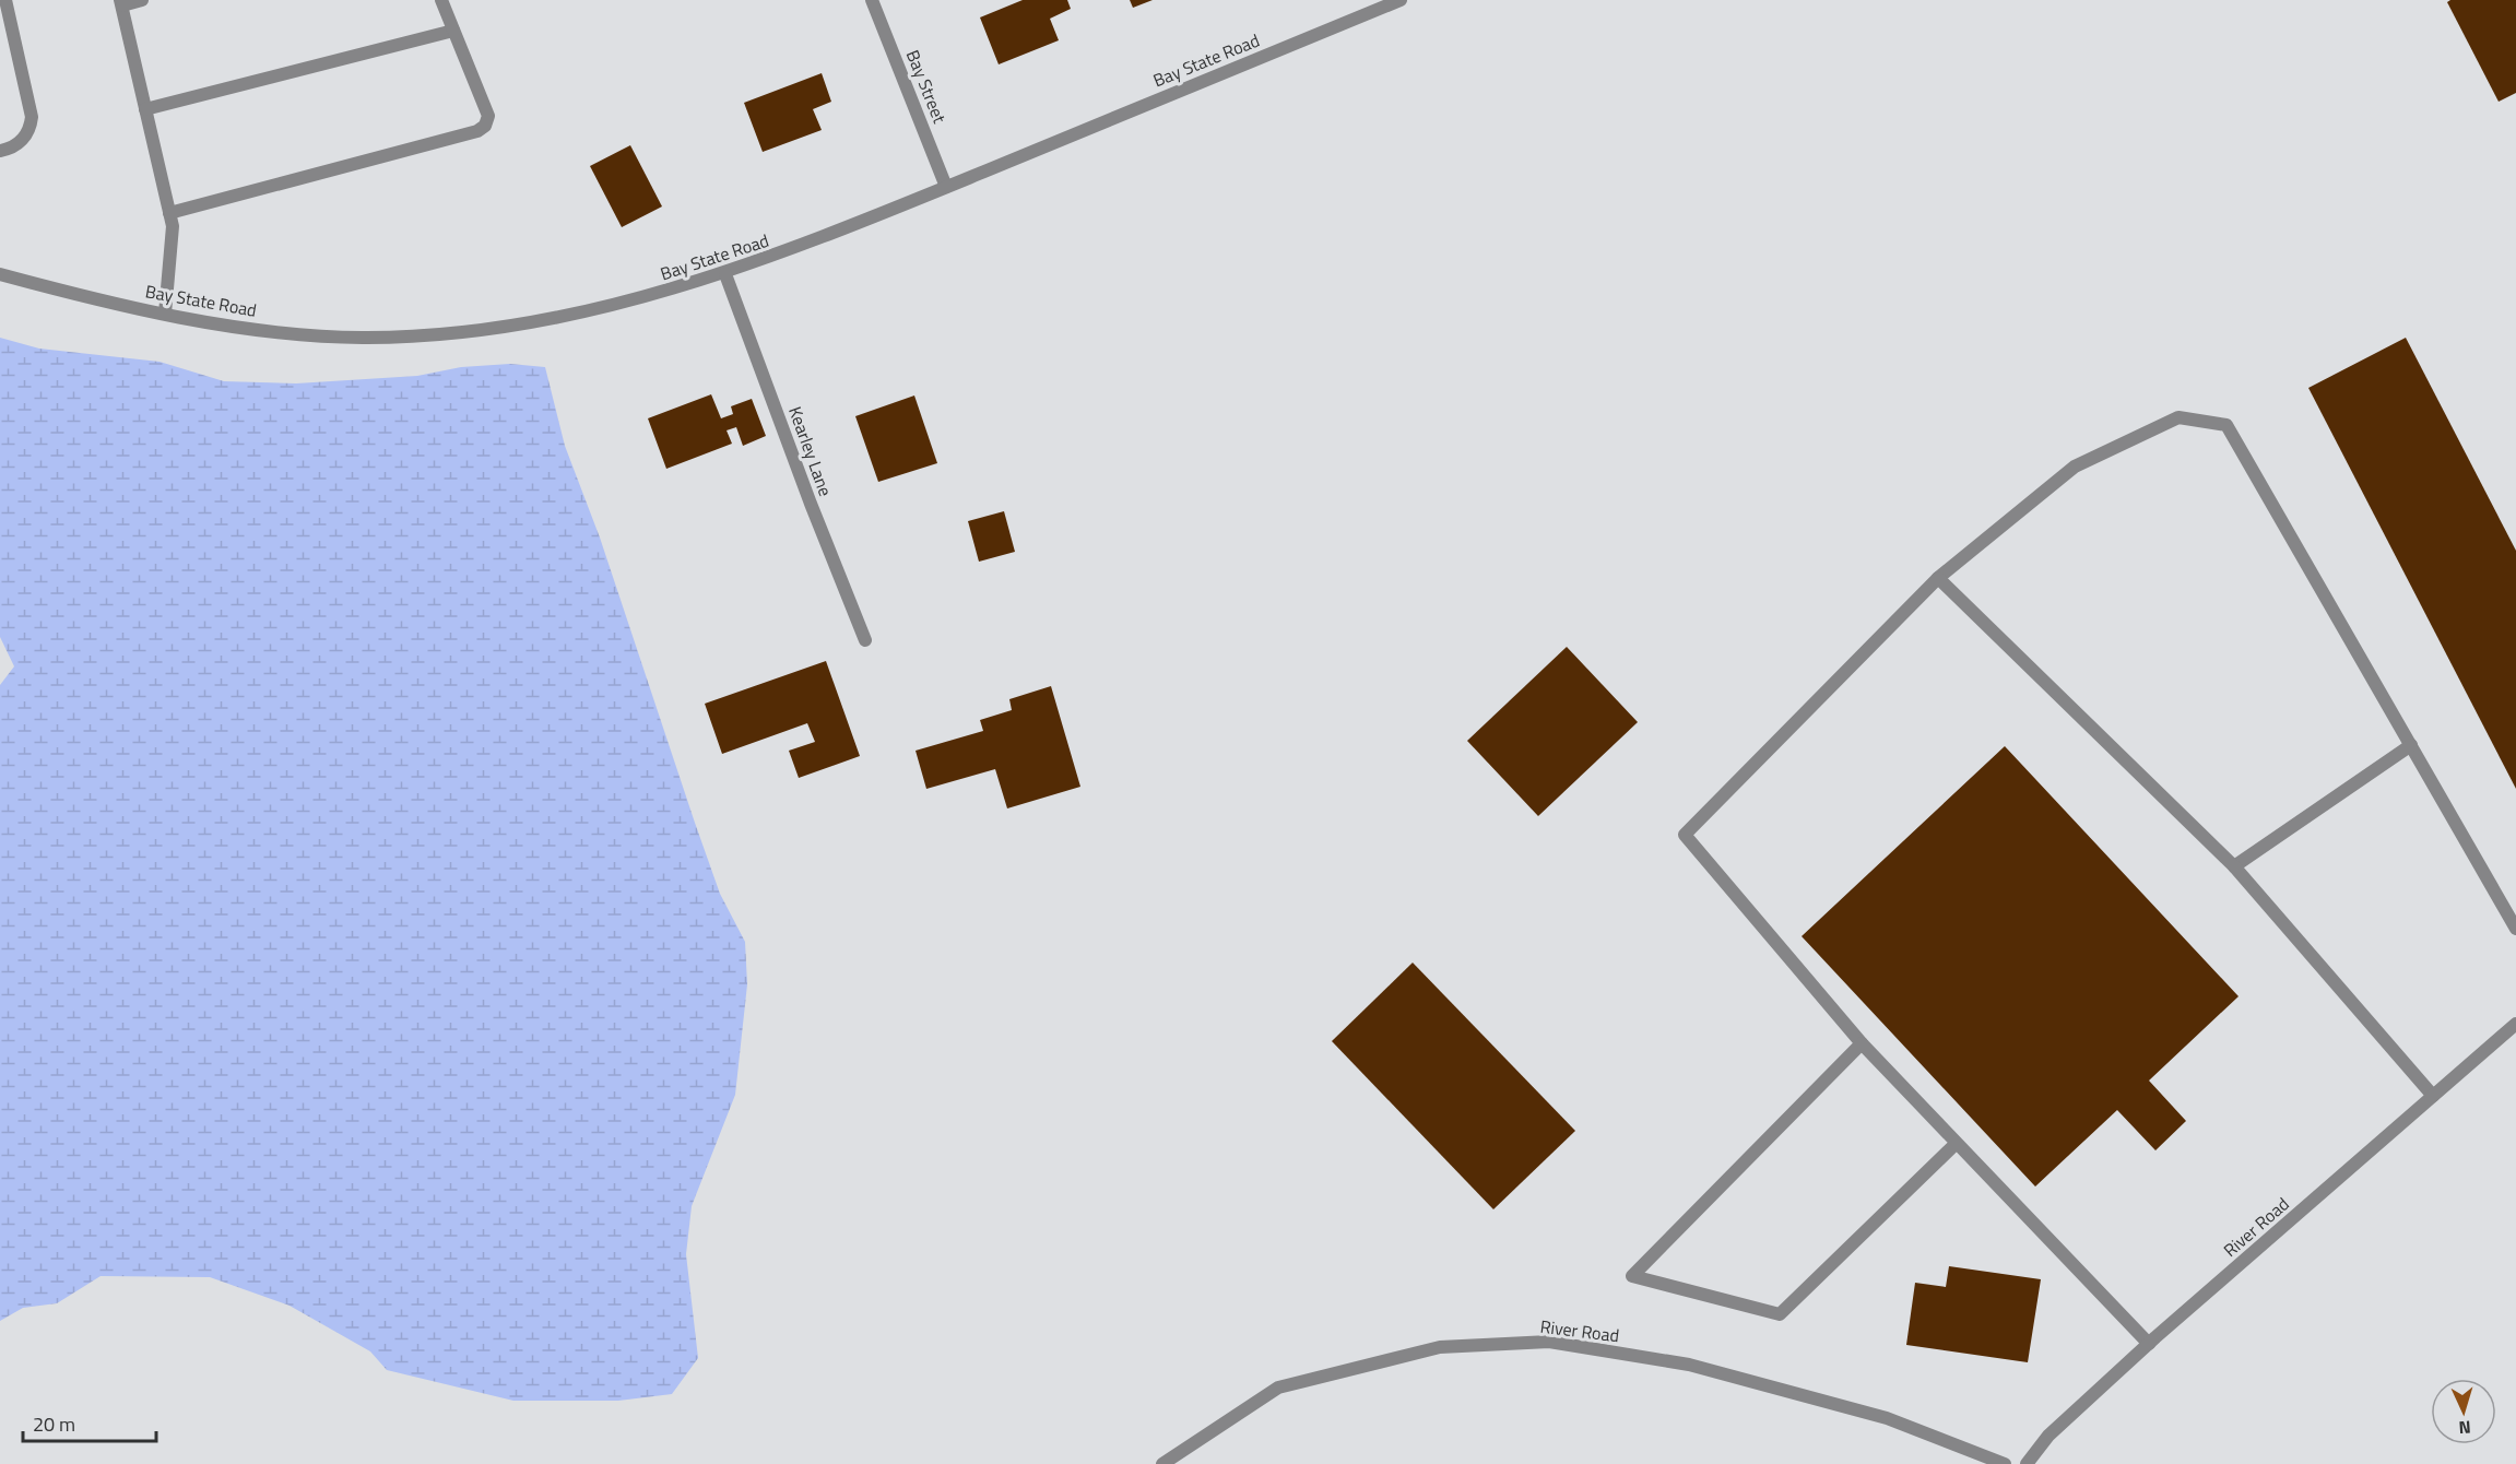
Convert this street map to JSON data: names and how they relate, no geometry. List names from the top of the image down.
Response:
{
  "streets": {
    "street": [
      "Bay State Road",
      "Bay Street",
      "Kearley Lane",
      "River Road"
    ]
  },
  "crossings": [
    ["Bay State Road", "Bay Street"],
    ["Bay State Road", "Kearley Lane"]
  ],
  "scale_bar": "20 m",
  "north": "bottom"
}
